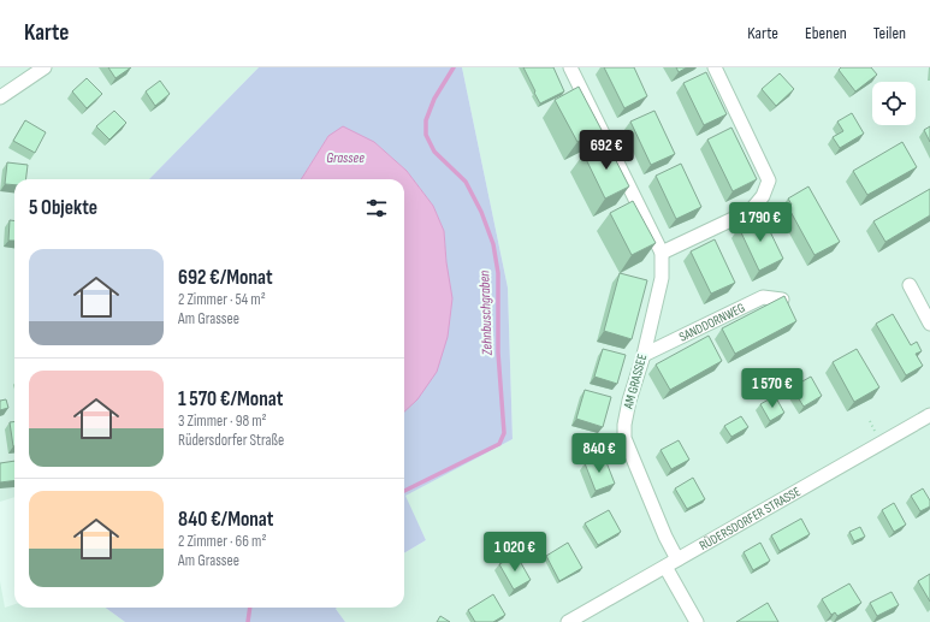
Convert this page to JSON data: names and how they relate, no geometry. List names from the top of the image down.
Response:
{
  "streets": {
    "street": ["SANDDORNWEG", "AM GRASSEE", "RÜDERSDORFER STRASSE"]
  },
  "crossings": [
    ["SANDDORNWEG", "AM GRASSEE"],
    ["AM GRASSEE", "RÜDERSDORFER STRASSE"]
  ],
  "water": ["Grassee", "Zehnbuschgraben"],
  "page": {
    "header": "Karte",
    "nav": ["Karte", "Ebenen", "Teilen"],
    "price": [
      "692 €",
      "1 790 €",
      "1 570 €",
      "840 €",
      "1 020 €"
    ],
    "heading": "5 Objekte",
    "list": [
      {
        "name": "692 €/Monat",
        "note": "2 Zimmer · 54 m² · Am Grassee"
      },
      {
        "name": "1 570 €/Monat",
        "note": "3 Zimmer · 98 m² · Rüdersdorfer Straße"
      },
      {
        "name": "840 €/Monat",
        "note": "2 Zimmer · 66 m² · Am Grassee"
      }
    ]
  }
}
